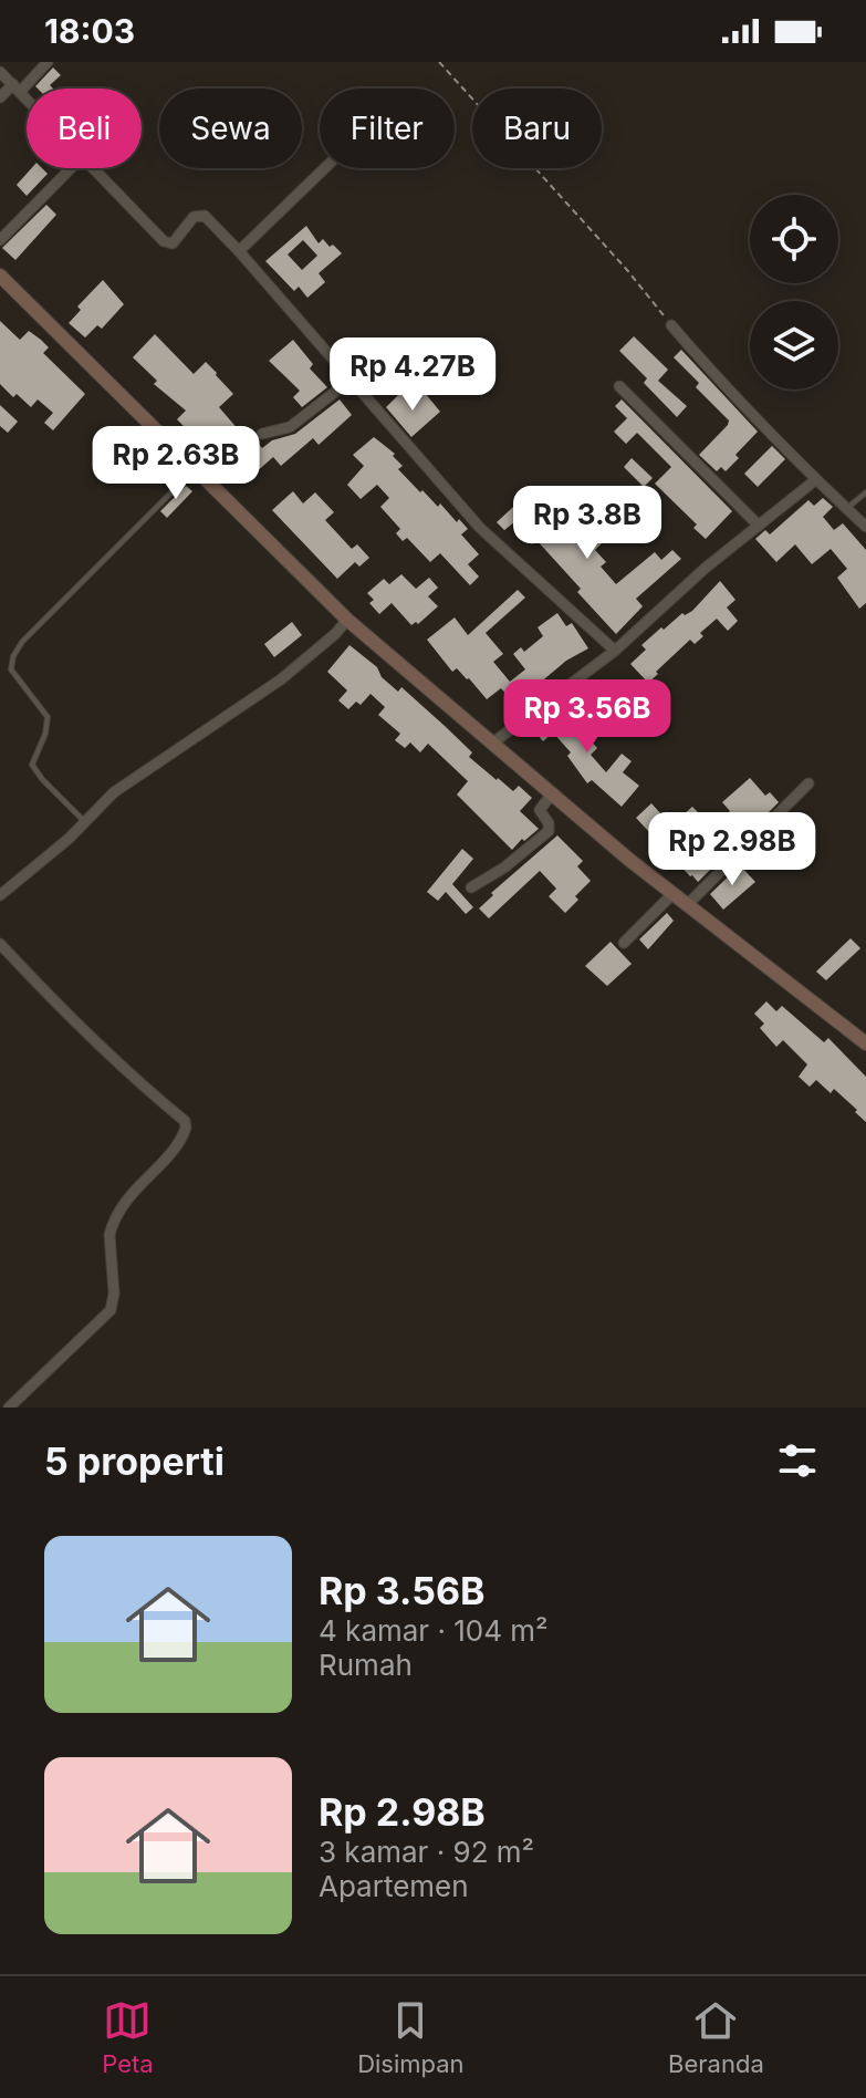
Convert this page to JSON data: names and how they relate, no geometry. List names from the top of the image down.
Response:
{
  "page": {
    "status": "18:03",
    "chip": [
      "Beli",
      "Sewa",
      "Filter",
      "Baru"
    ],
    "price": [
      "Rp 4.27B",
      "Rp 2.63B",
      "Rp 3.8B",
      "Rp 3.56B",
      "Rp 2.98B"
    ],
    "heading": "5 properti",
    "list": [
      {
        "name": "Rp 3.56B",
        "note": "4 kamar · 104 m² · Rumah"
      },
      {
        "name": "Rp 2.98B",
        "note": "3 kamar · 92 m² · Apartemen"
      }
    ],
    "tabs": ["Peta", "Disimpan", "Beranda"]
  }
}
